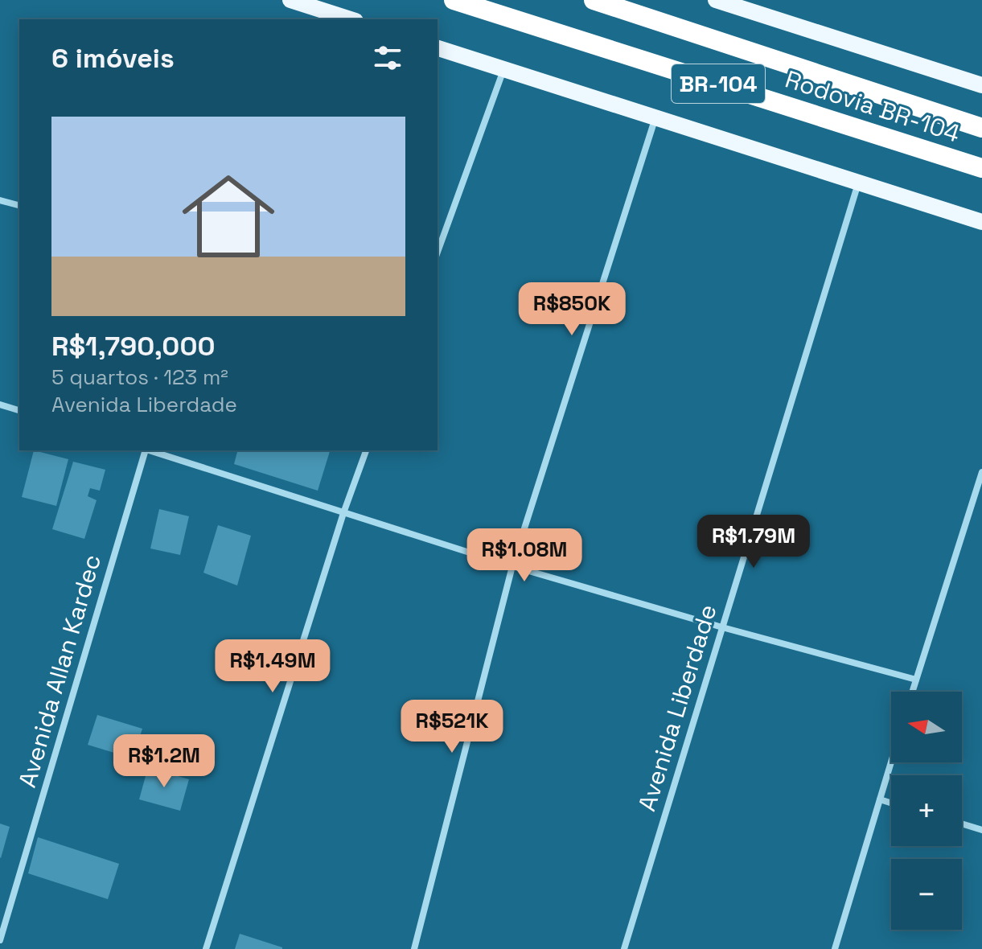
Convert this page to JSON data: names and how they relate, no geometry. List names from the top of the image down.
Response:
{
  "streets": {
    "highway": ["BR-104", "Rodovia BR-104"],
    "street": ["Avenida Allan Kardec", "Avenida Liberdade"]
  },
  "north": "left",
  "page": {
    "heading": "6 imóveis",
    "list": [
      {
        "name": "R$1,790,000",
        "note": "5 quartos · 123 m² · Avenida Liberdade"
      }
    ],
    "price": [
      "R$850K",
      "R$1.79M",
      "R$1.08M",
      "R$1.49M",
      "R$521K",
      "R$1.2M"
    ],
    "map_buttons": ["+", "−"]
  }
}
